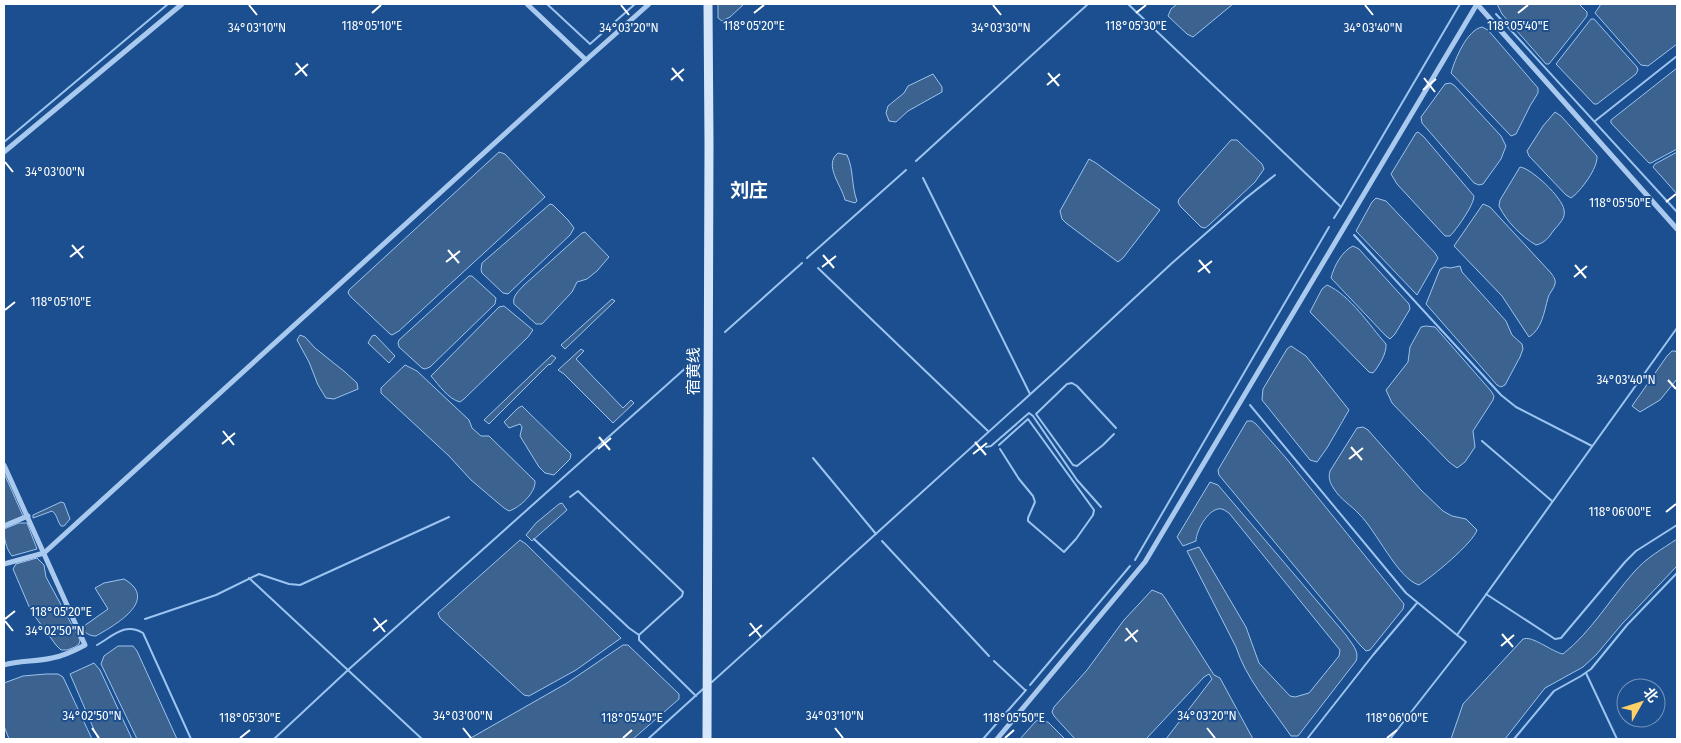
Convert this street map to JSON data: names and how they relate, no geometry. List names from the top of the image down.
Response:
{
  "streets": {
    "main road": ["宿黄线"]
  },
  "districts": ["刘庄"],
  "north": "top right",
  "coordinates": [
    "118°05'10\"E",
    "118°05'20\"E",
    "118°05'30\"E",
    "118°05'40\"E",
    "34°03'10\"N",
    "34°03'20\"N",
    "34°03'30\"N",
    "34°03'40\"N",
    "34°03'00\"N",
    "118°05'50\"E",
    "118°06'00\"E",
    "34°02'50\"N"
  ]
}
